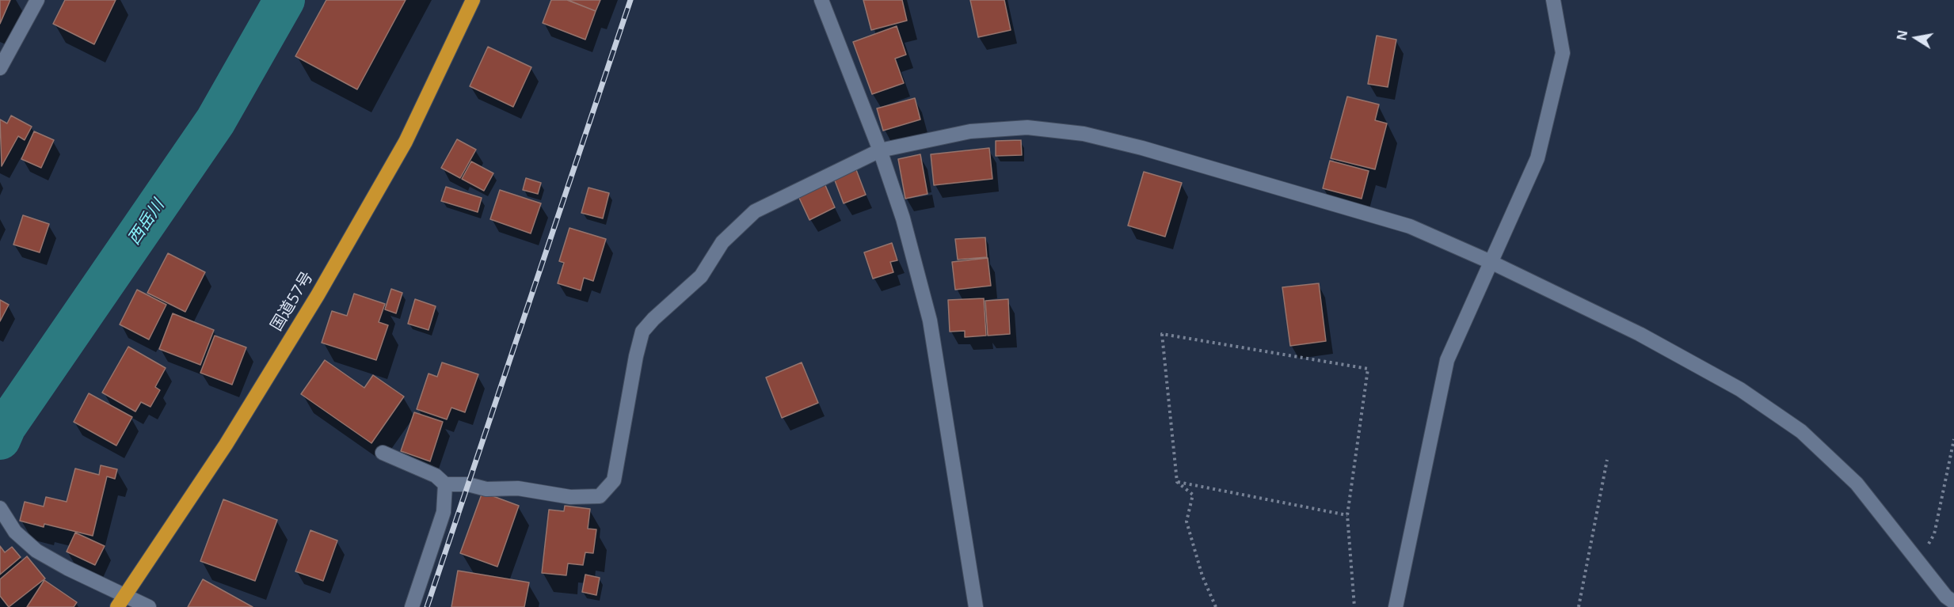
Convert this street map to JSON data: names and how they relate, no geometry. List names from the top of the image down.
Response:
{
  "streets": {
    "highway": ["国道57号"]
  },
  "water": ["西岳川"],
  "north": "left"
}
